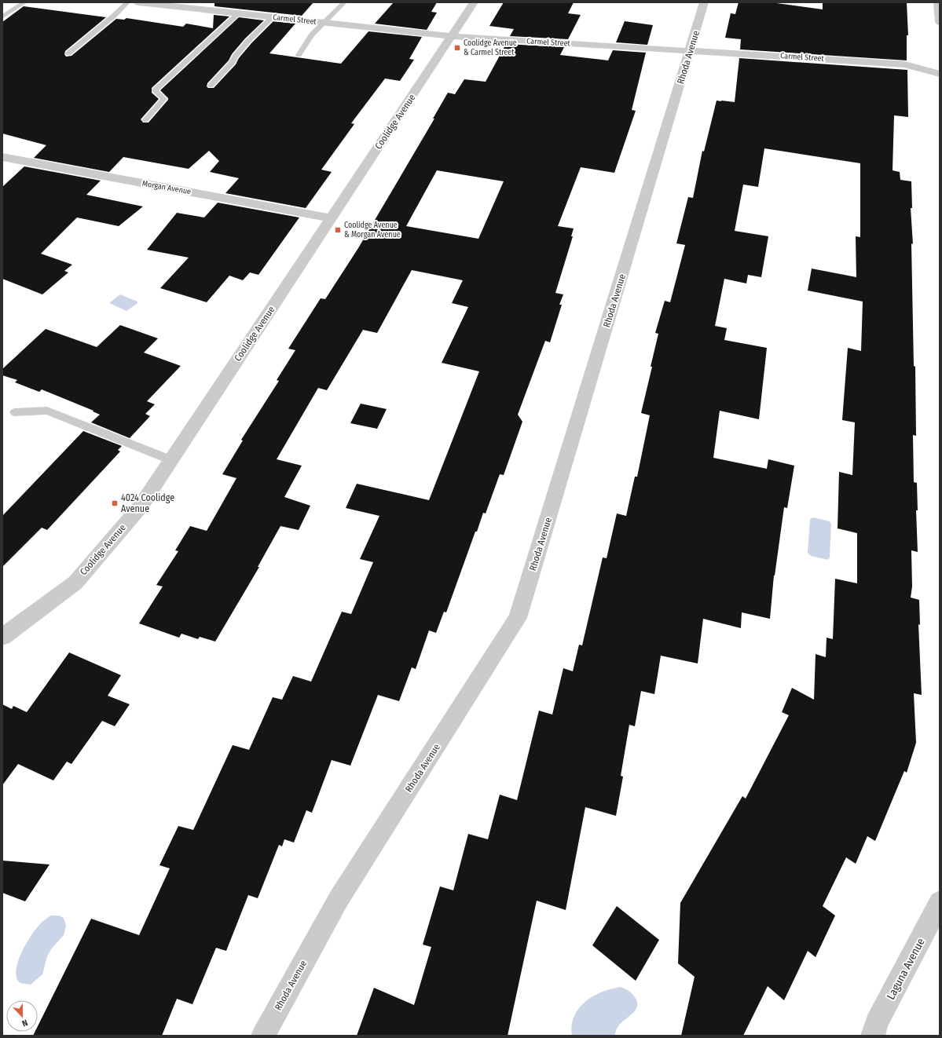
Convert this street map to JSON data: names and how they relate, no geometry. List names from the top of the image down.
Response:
{
  "streets": {
    "street": [
      "Carmel Street",
      "Rhoda Avenue",
      "Coolidge Avenue",
      "Morgan Avenue",
      "Laguna Avenue"
    ]
  },
  "crossings": [
    ["Carmel Street", "Rhoda Avenue"],
    ["Carmel Street", "Coolidge Avenue"],
    ["Coolidge Avenue", "Morgan Avenue"]
  ],
  "places": {
    "transit": ["Coolidge Avenue & Carmel Street", "Coolidge Avenue & Morgan Avenue", "4024 Coolidge Avenue"]
  },
  "north": "bottom"
}
